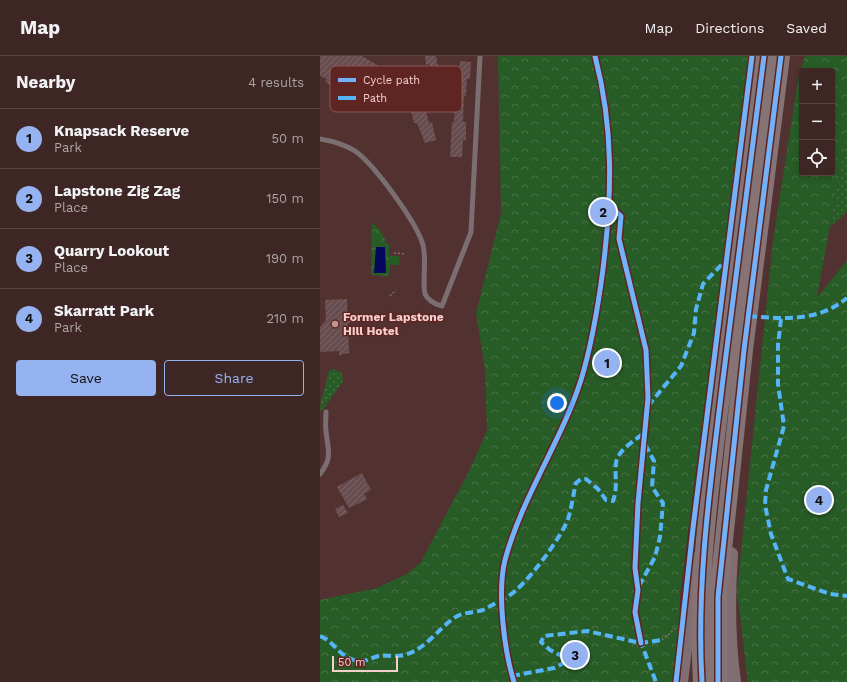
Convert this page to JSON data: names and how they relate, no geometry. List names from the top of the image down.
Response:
{
  "places": ["Former Lapstone Hill Hotel"],
  "legend": ["Cycle path", "Path"],
  "scale_bar": "50 m",
  "page": {
    "header": "Map",
    "nav": ["Map", "Directions", "Saved"],
    "heading": ["Nearby", "4 results"],
    "map_buttons": ["+", "−"],
    "list": [
      {
        "mark": "1",
        "name": "Knapsack Reserve",
        "note": "Park",
        "value": "50 m"
      },
      {
        "mark": "2",
        "name": "Lapstone Zig Zag",
        "note": "Place",
        "value": "150 m"
      },
      {
        "mark": "3",
        "name": "Quarry Lookout",
        "note": "Place",
        "value": "190 m"
      },
      {
        "mark": "4",
        "name": "Skarratt Park",
        "note": "Park",
        "value": "210 m"
      }
    ],
    "pins": [
      "2",
      "1",
      "4",
      "3"
    ],
    "buttons": ["Save", "Share"],
    "scale": "50 m"
  }
}
